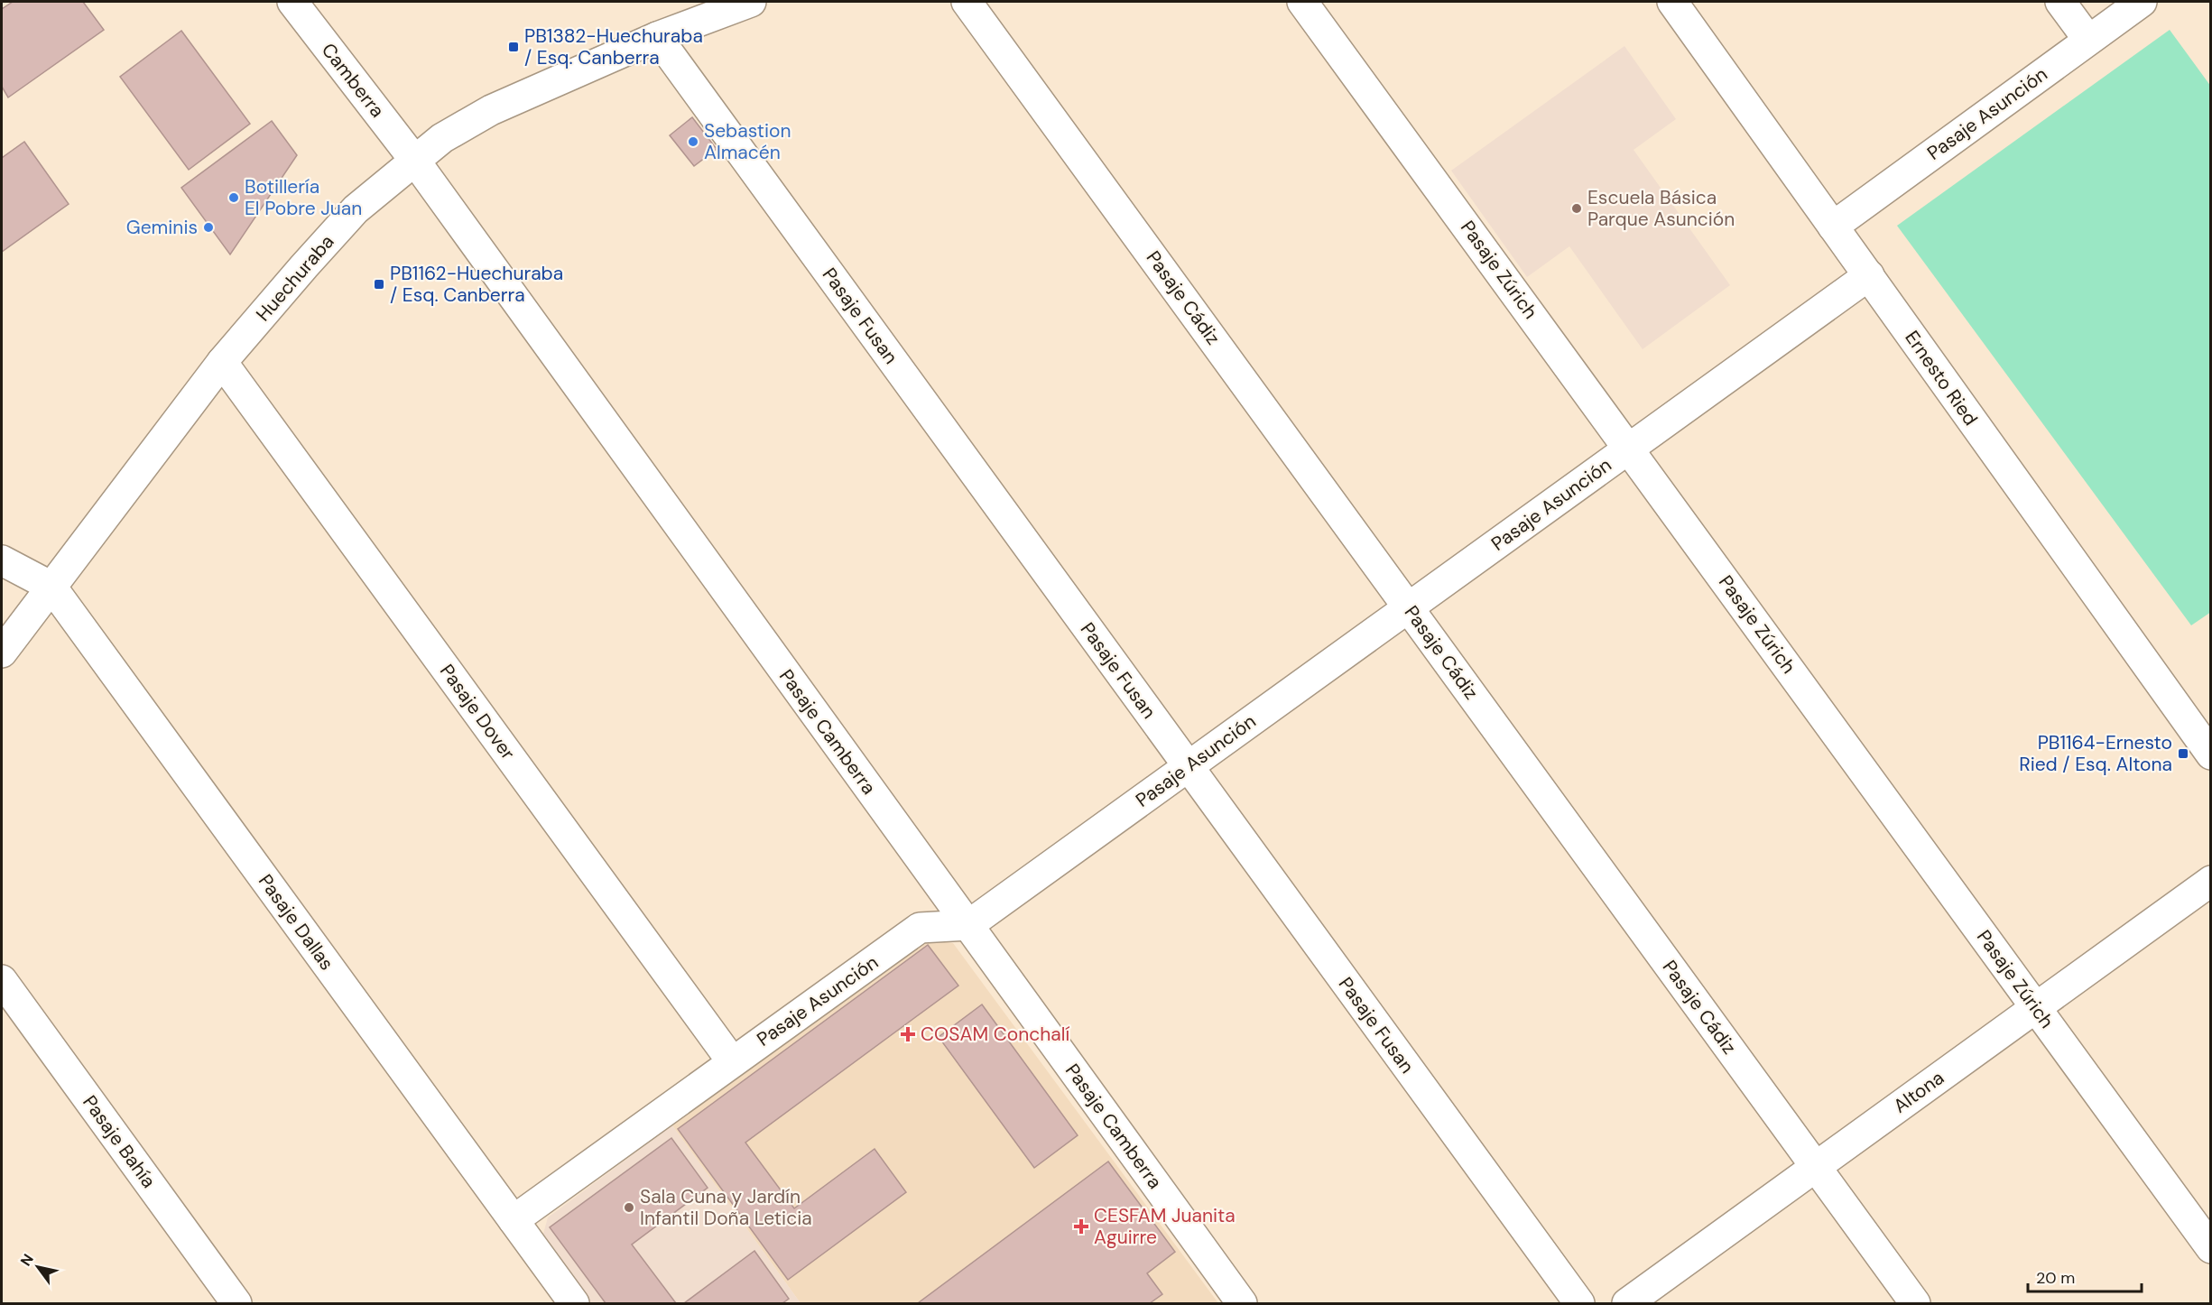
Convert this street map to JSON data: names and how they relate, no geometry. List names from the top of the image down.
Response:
{
  "streets": {
    "street": [
      "Camberra",
      "Pasaje Asunción",
      "Pasaje Zúrich",
      "Huechuraba",
      "Pasaje Cádiz",
      "Pasaje Fusan",
      "Ernesto Ried",
      "Pasaje Dover",
      "Pasaje Camberra",
      "Pasaje Dallas",
      "Altona",
      "Pasaje Bahía"
    ]
  },
  "crossings": [
    ["Camberra", "Huechuraba"],
    ["Camberra", "Pasaje Camberra"],
    ["Pasaje Asunción", "Pasaje Zúrich"],
    ["Pasaje Asunción", "Pasaje Cádiz"],
    ["Pasaje Asunción", "Pasaje Fusan"],
    ["Pasaje Asunción", "Ernesto Ried"],
    ["Pasaje Asunción", "Pasaje Dover"],
    ["Pasaje Asunción", "Pasaje Camberra"],
    ["Pasaje Asunción", "Pasaje Dallas"],
    ["Pasaje Zúrich", "Altona"],
    ["Huechuraba", "Pasaje Fusan"],
    ["Huechuraba", "Pasaje Dover"],
    ["Huechuraba", "Pasaje Camberra"],
    ["Huechuraba", "Pasaje Dallas"],
    ["Pasaje Cádiz", "Altona"]
  ],
  "places": {
    "transit": ["PB1382-Huechuraba / Esq. Canberra", "PB1162-Huechuraba / Esq. Canberra", "PB1164-Ernesto Ried / Esq. Altona"],
    "other": [
      "Sebastion Almacén",
      "Botillería El Pobre Juan",
      "Escuela Básica Parque Asunción",
      "Geminis",
      "Sala Cuna y Jardín Infantil Doña Leticia"
    ],
    "health": ["COSAM Conchalí", "CESFAM Juanita Aguirre"]
  },
  "scale_bar": "20 m",
  "north": "top left"
}
